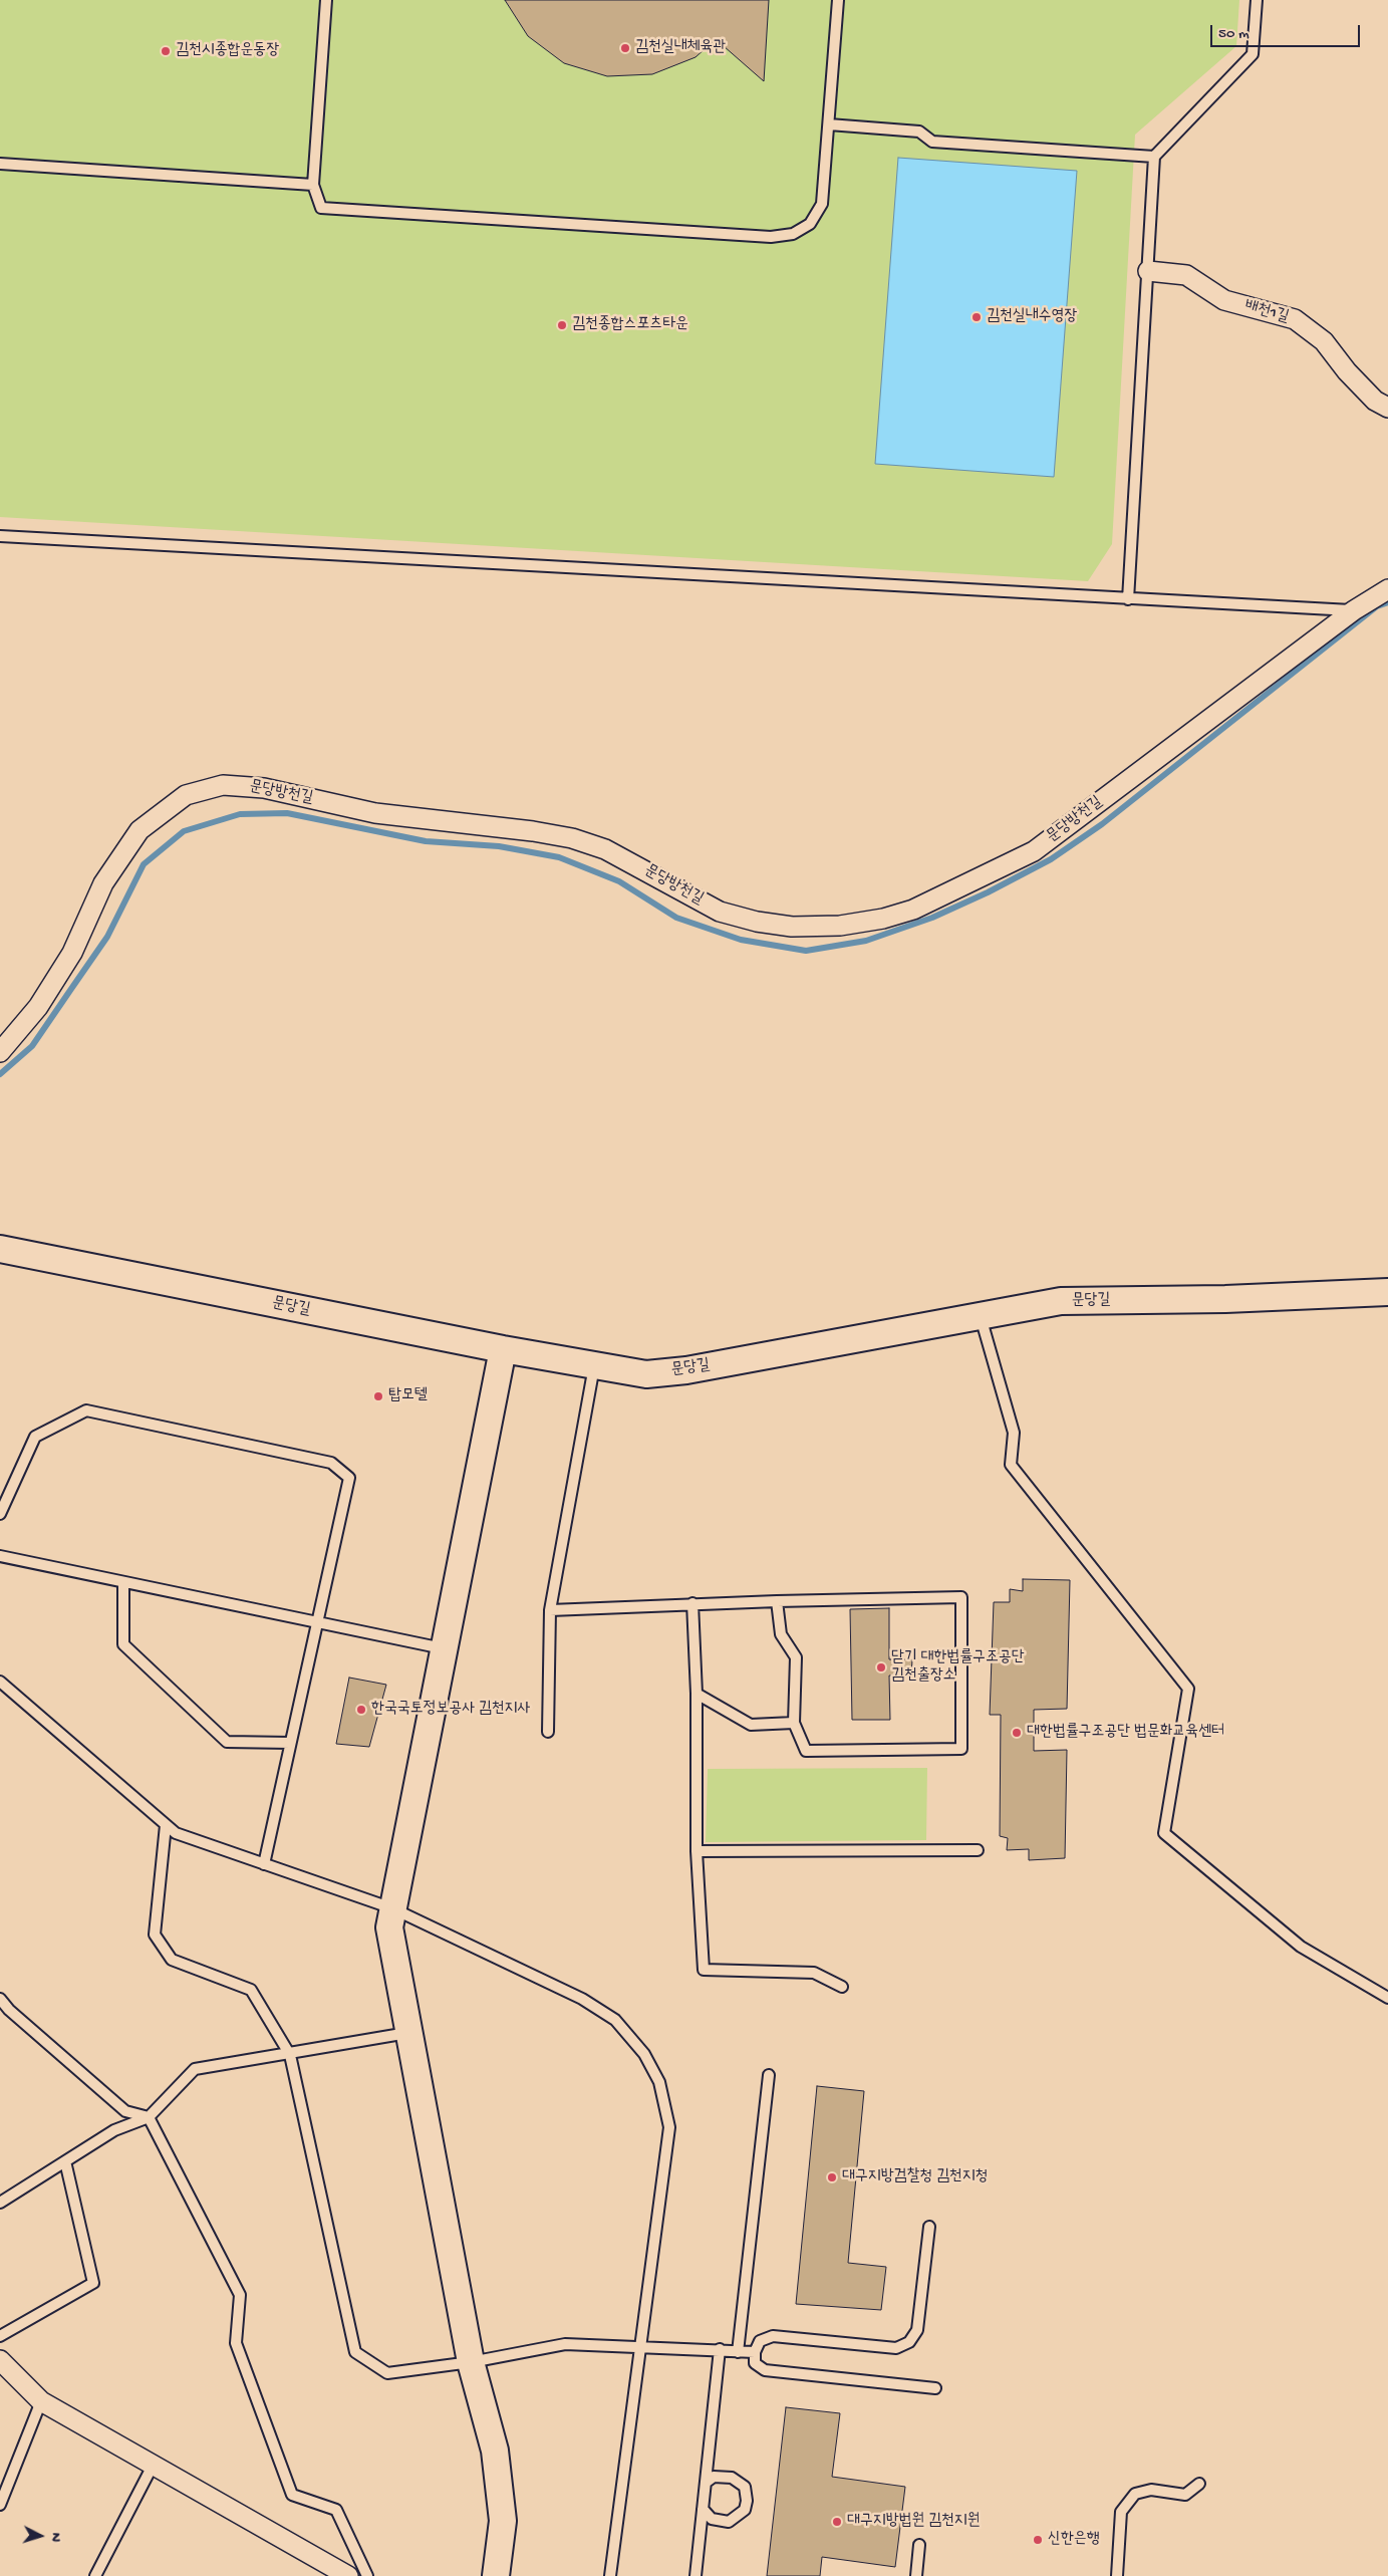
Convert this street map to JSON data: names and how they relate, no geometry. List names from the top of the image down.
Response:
{
  "streets": {
    "street": ["배천1길", "문당방천길", "문당길"]
  },
  "places": [
    "김천실내체육관",
    "김천시종합운동장",
    "김천실내수영장",
    "김천종합스포츠타운",
    "탑모텔",
    "닫기 대한법률구조공단 김천출장소",
    "한국국토정보공사 김천지사",
    "대한법률구조공단 법문화교육센터",
    "대구지방검찰청 김천지청",
    "대구지방법원 김천지원",
    "신한은행"
  ],
  "scale_bar": "50 m",
  "north": "right"
}
